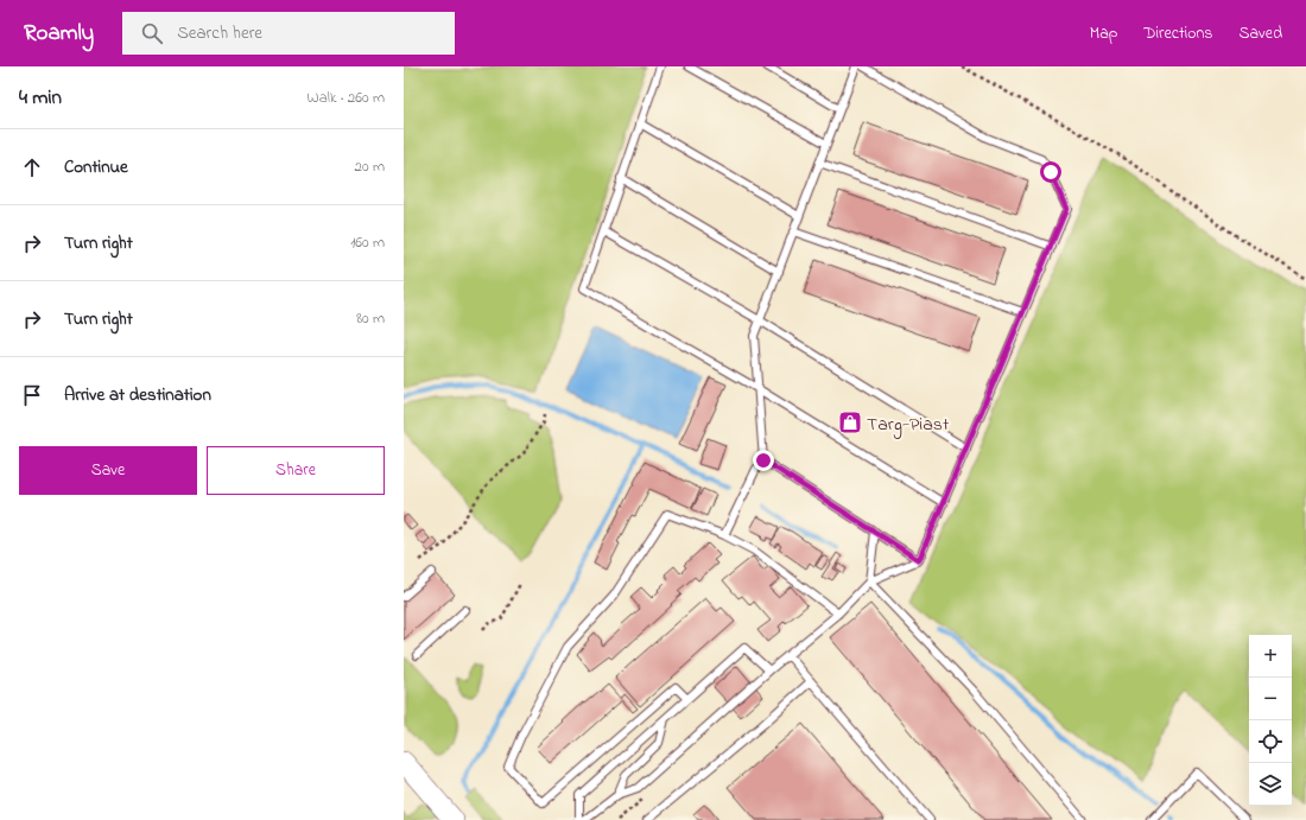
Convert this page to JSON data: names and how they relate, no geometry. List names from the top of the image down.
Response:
{
  "places": {
    "shop": ["Targ-Piast"]
  },
  "page": {
    "header": "Roamly",
    "search": "Search here",
    "nav": ["Map", "Directions", "Saved"],
    "heading": ["4 min", "Walk · 260 m"],
    "list": [
      ["Continue", "20 m"],
      ["Turn right", "160 m"],
      ["Turn right", "80 m"],
      "Arrive at destination"
    ],
    "buttons": ["Save", "Share"],
    "map_buttons": ["+", "−"]
  }
}
